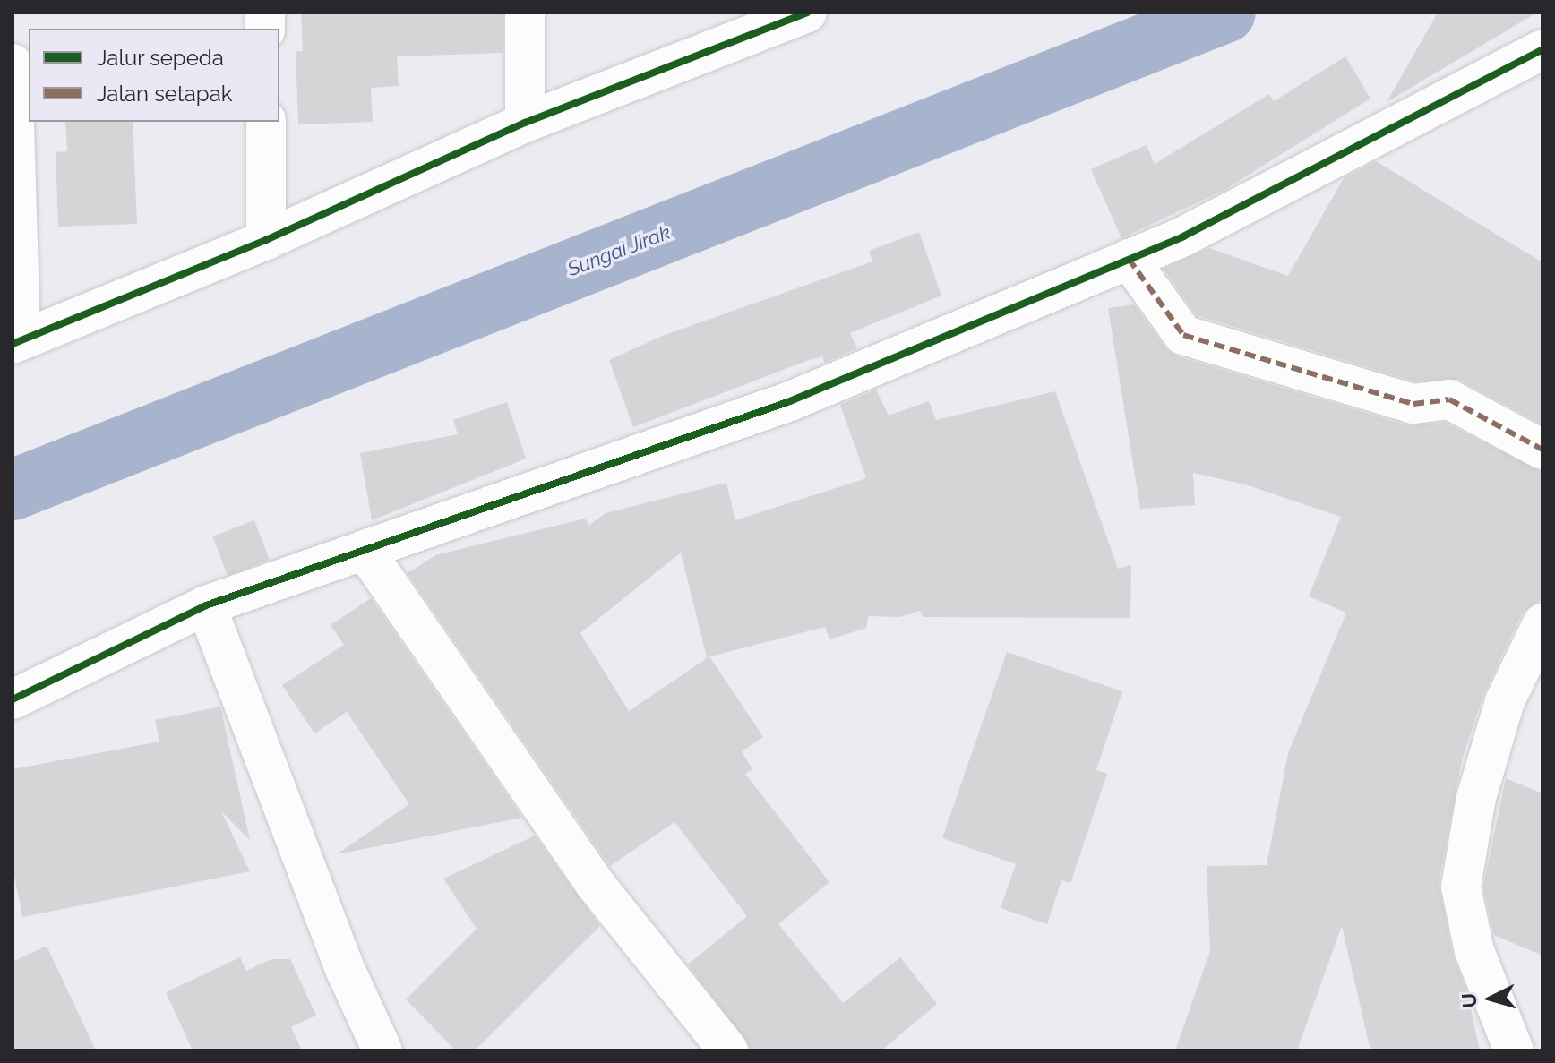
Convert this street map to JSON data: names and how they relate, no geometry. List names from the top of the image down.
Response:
{
  "water": ["Sungai Jirak"],
  "legend": ["Jalur sepeda", "Jalan setapak"],
  "north": "left"
}
